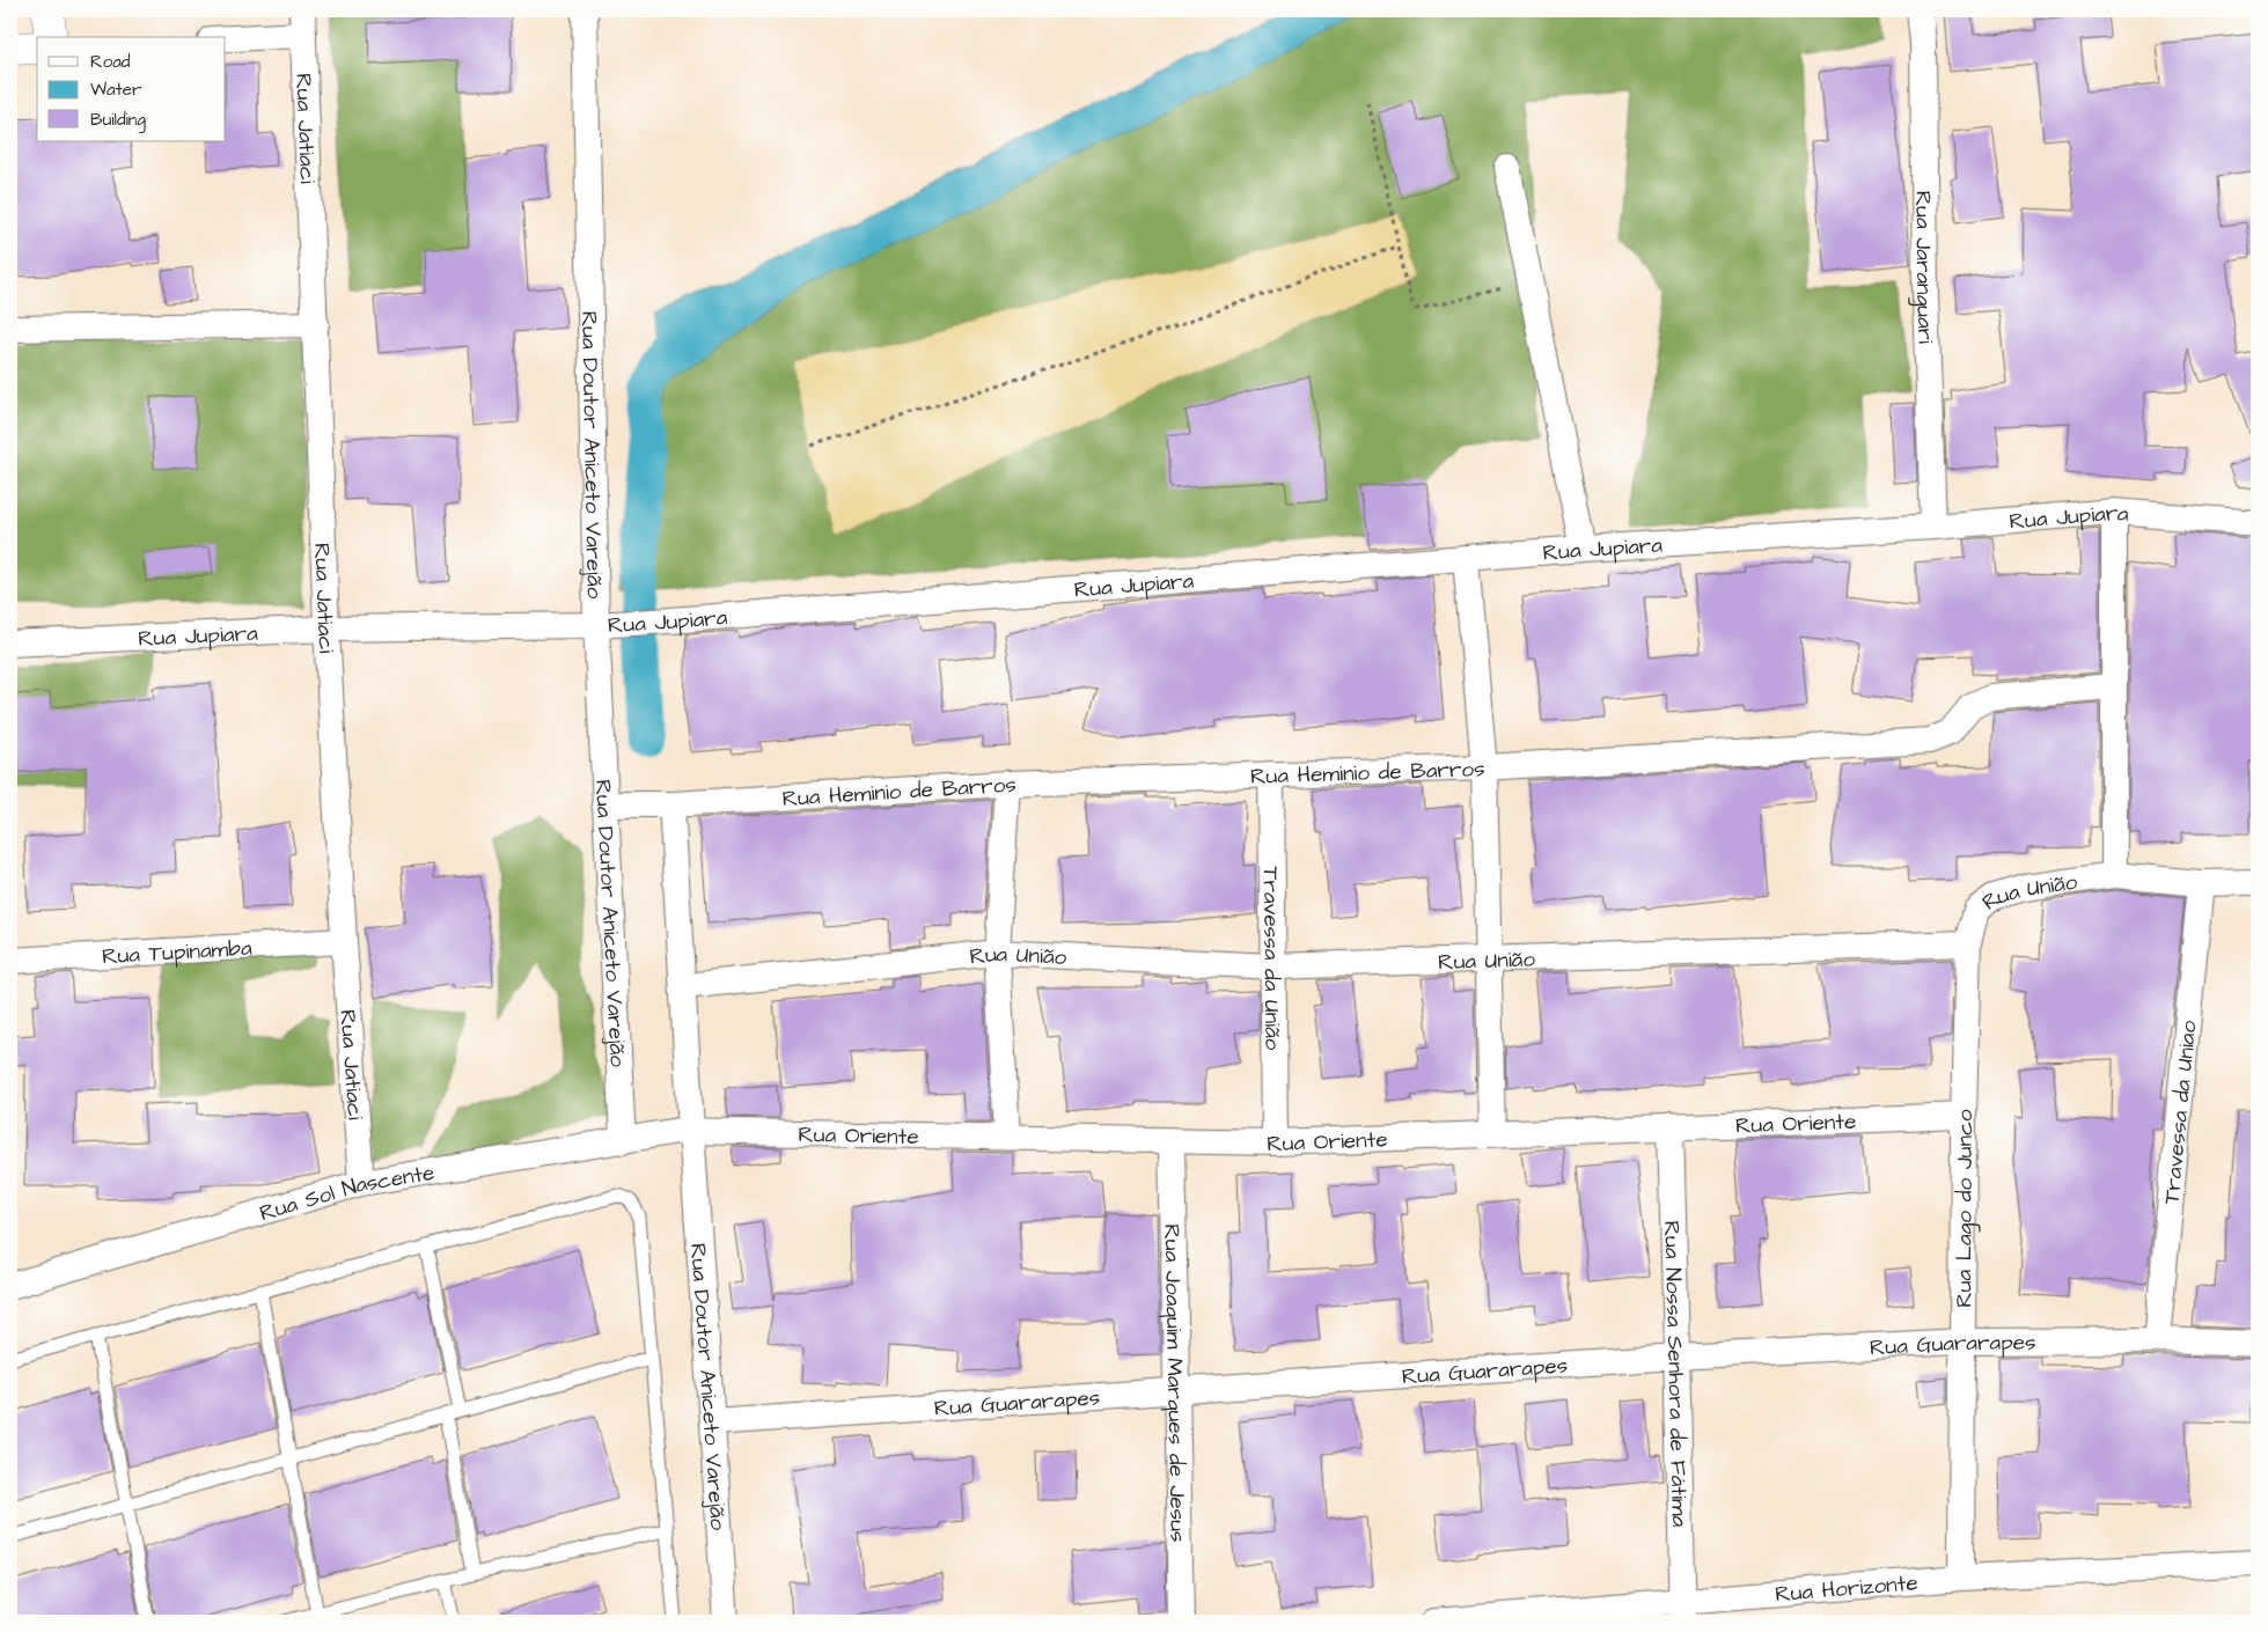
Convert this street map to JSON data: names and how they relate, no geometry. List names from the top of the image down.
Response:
{
  "streets": {
    "street": [
      "Rua Jatiaci",
      "Rua Jaranguari",
      "Rua Doutor Aniceto Varejão",
      "Rua Jupiara",
      "Rua Heminio de Barros",
      "Rua União",
      "Rua Tupinamba",
      "Travessa da União",
      "Travessa da Uniao",
      "Rua Oriente",
      "Rua Sol Nascente",
      "Rua Lago do Junco",
      "Rua Guararapes",
      "Rua Nossa Senhora de Fátima",
      "Rua Joaquim Marques de Jesus",
      "Rua Horizonte"
    ]
  },
  "crossings": [
    ["Rua Jatiaci", "Rua Jupiara"],
    ["Rua Jatiaci", "Rua Tupinamba"],
    ["Rua Jatiaci", "Rua Sol Nascente"],
    ["Rua Jaranguari", "Rua Jupiara"],
    ["Rua Doutor Aniceto Varejão", "Rua Jupiara"],
    ["Rua Doutor Aniceto Varejão", "Rua Heminio de Barros"],
    ["Rua Doutor Aniceto Varejão", "Rua União"],
    ["Rua Doutor Aniceto Varejão", "Rua Oriente"],
    ["Rua Doutor Aniceto Varejão", "Rua Sol Nascente"],
    ["Rua Doutor Aniceto Varejão", "Rua Guararapes"],
    ["Rua Heminio de Barros", "Travessa da União"],
    ["Rua União", "Travessa da União"],
    ["Rua União", "Travessa da Uniao"],
    ["Rua União", "Rua Lago do Junco"],
    ["Travessa da União", "Rua Oriente"],
    ["Travessa da Uniao", "Rua Guararapes"],
    ["Rua Oriente", "Rua Sol Nascente"],
    ["Rua Oriente", "Rua Lago do Junco"],
    ["Rua Oriente", "Rua Nossa Senhora de Fátima"],
    ["Rua Oriente", "Rua Joaquim Marques de Jesus"],
    ["Rua Lago do Junco", "Rua Guararapes"],
    ["Rua Lago do Junco", "Rua Horizonte"],
    ["Rua Guararapes", "Rua Nossa Senhora de Fátima"],
    ["Rua Guararapes", "Rua Joaquim Marques de Jesus"],
    ["Rua Nossa Senhora de Fátima", "Rua Horizonte"]
  ],
  "legend": ["Road", "Water", "Building"]
}
